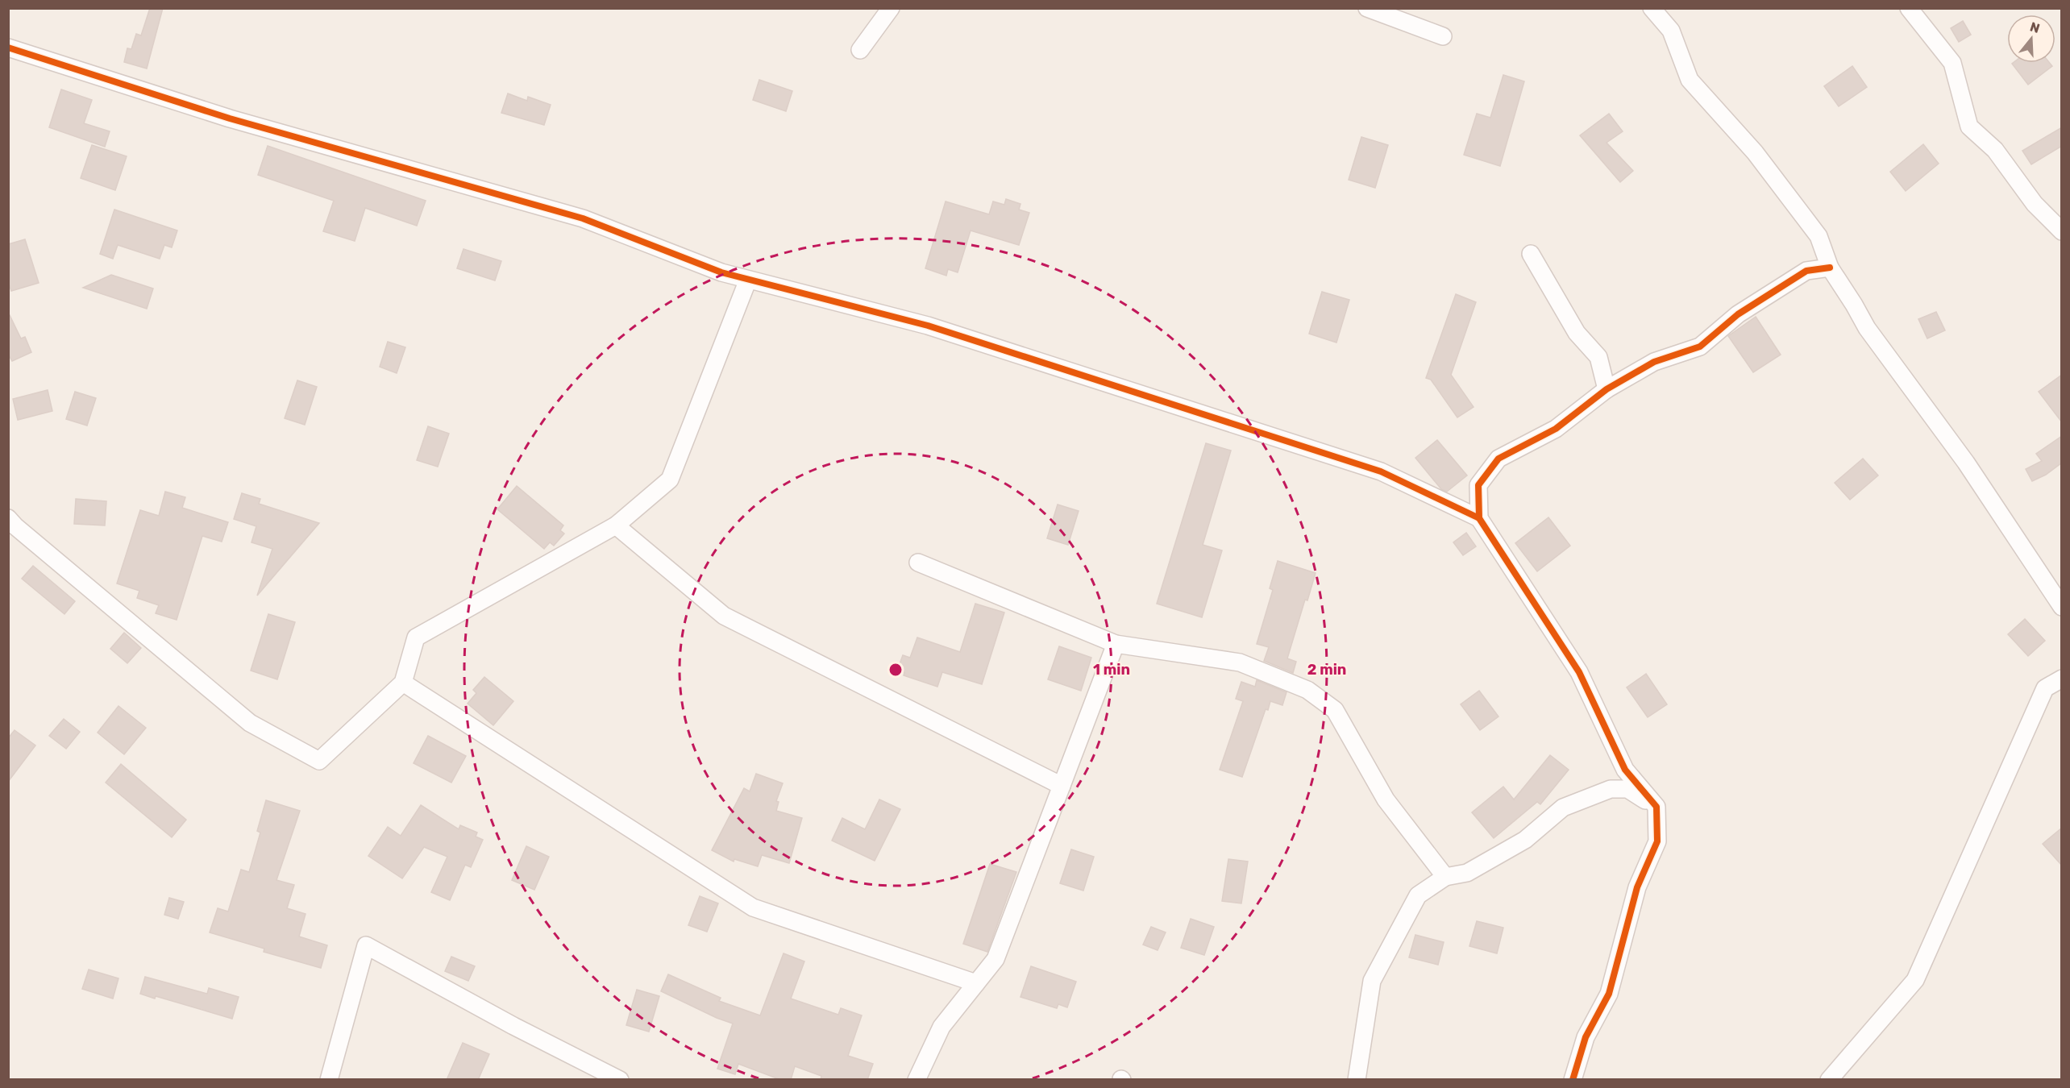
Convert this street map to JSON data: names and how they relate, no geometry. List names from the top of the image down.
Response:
{
  "north": "top",
  "rings": ["1 min", "2 min"]
}
